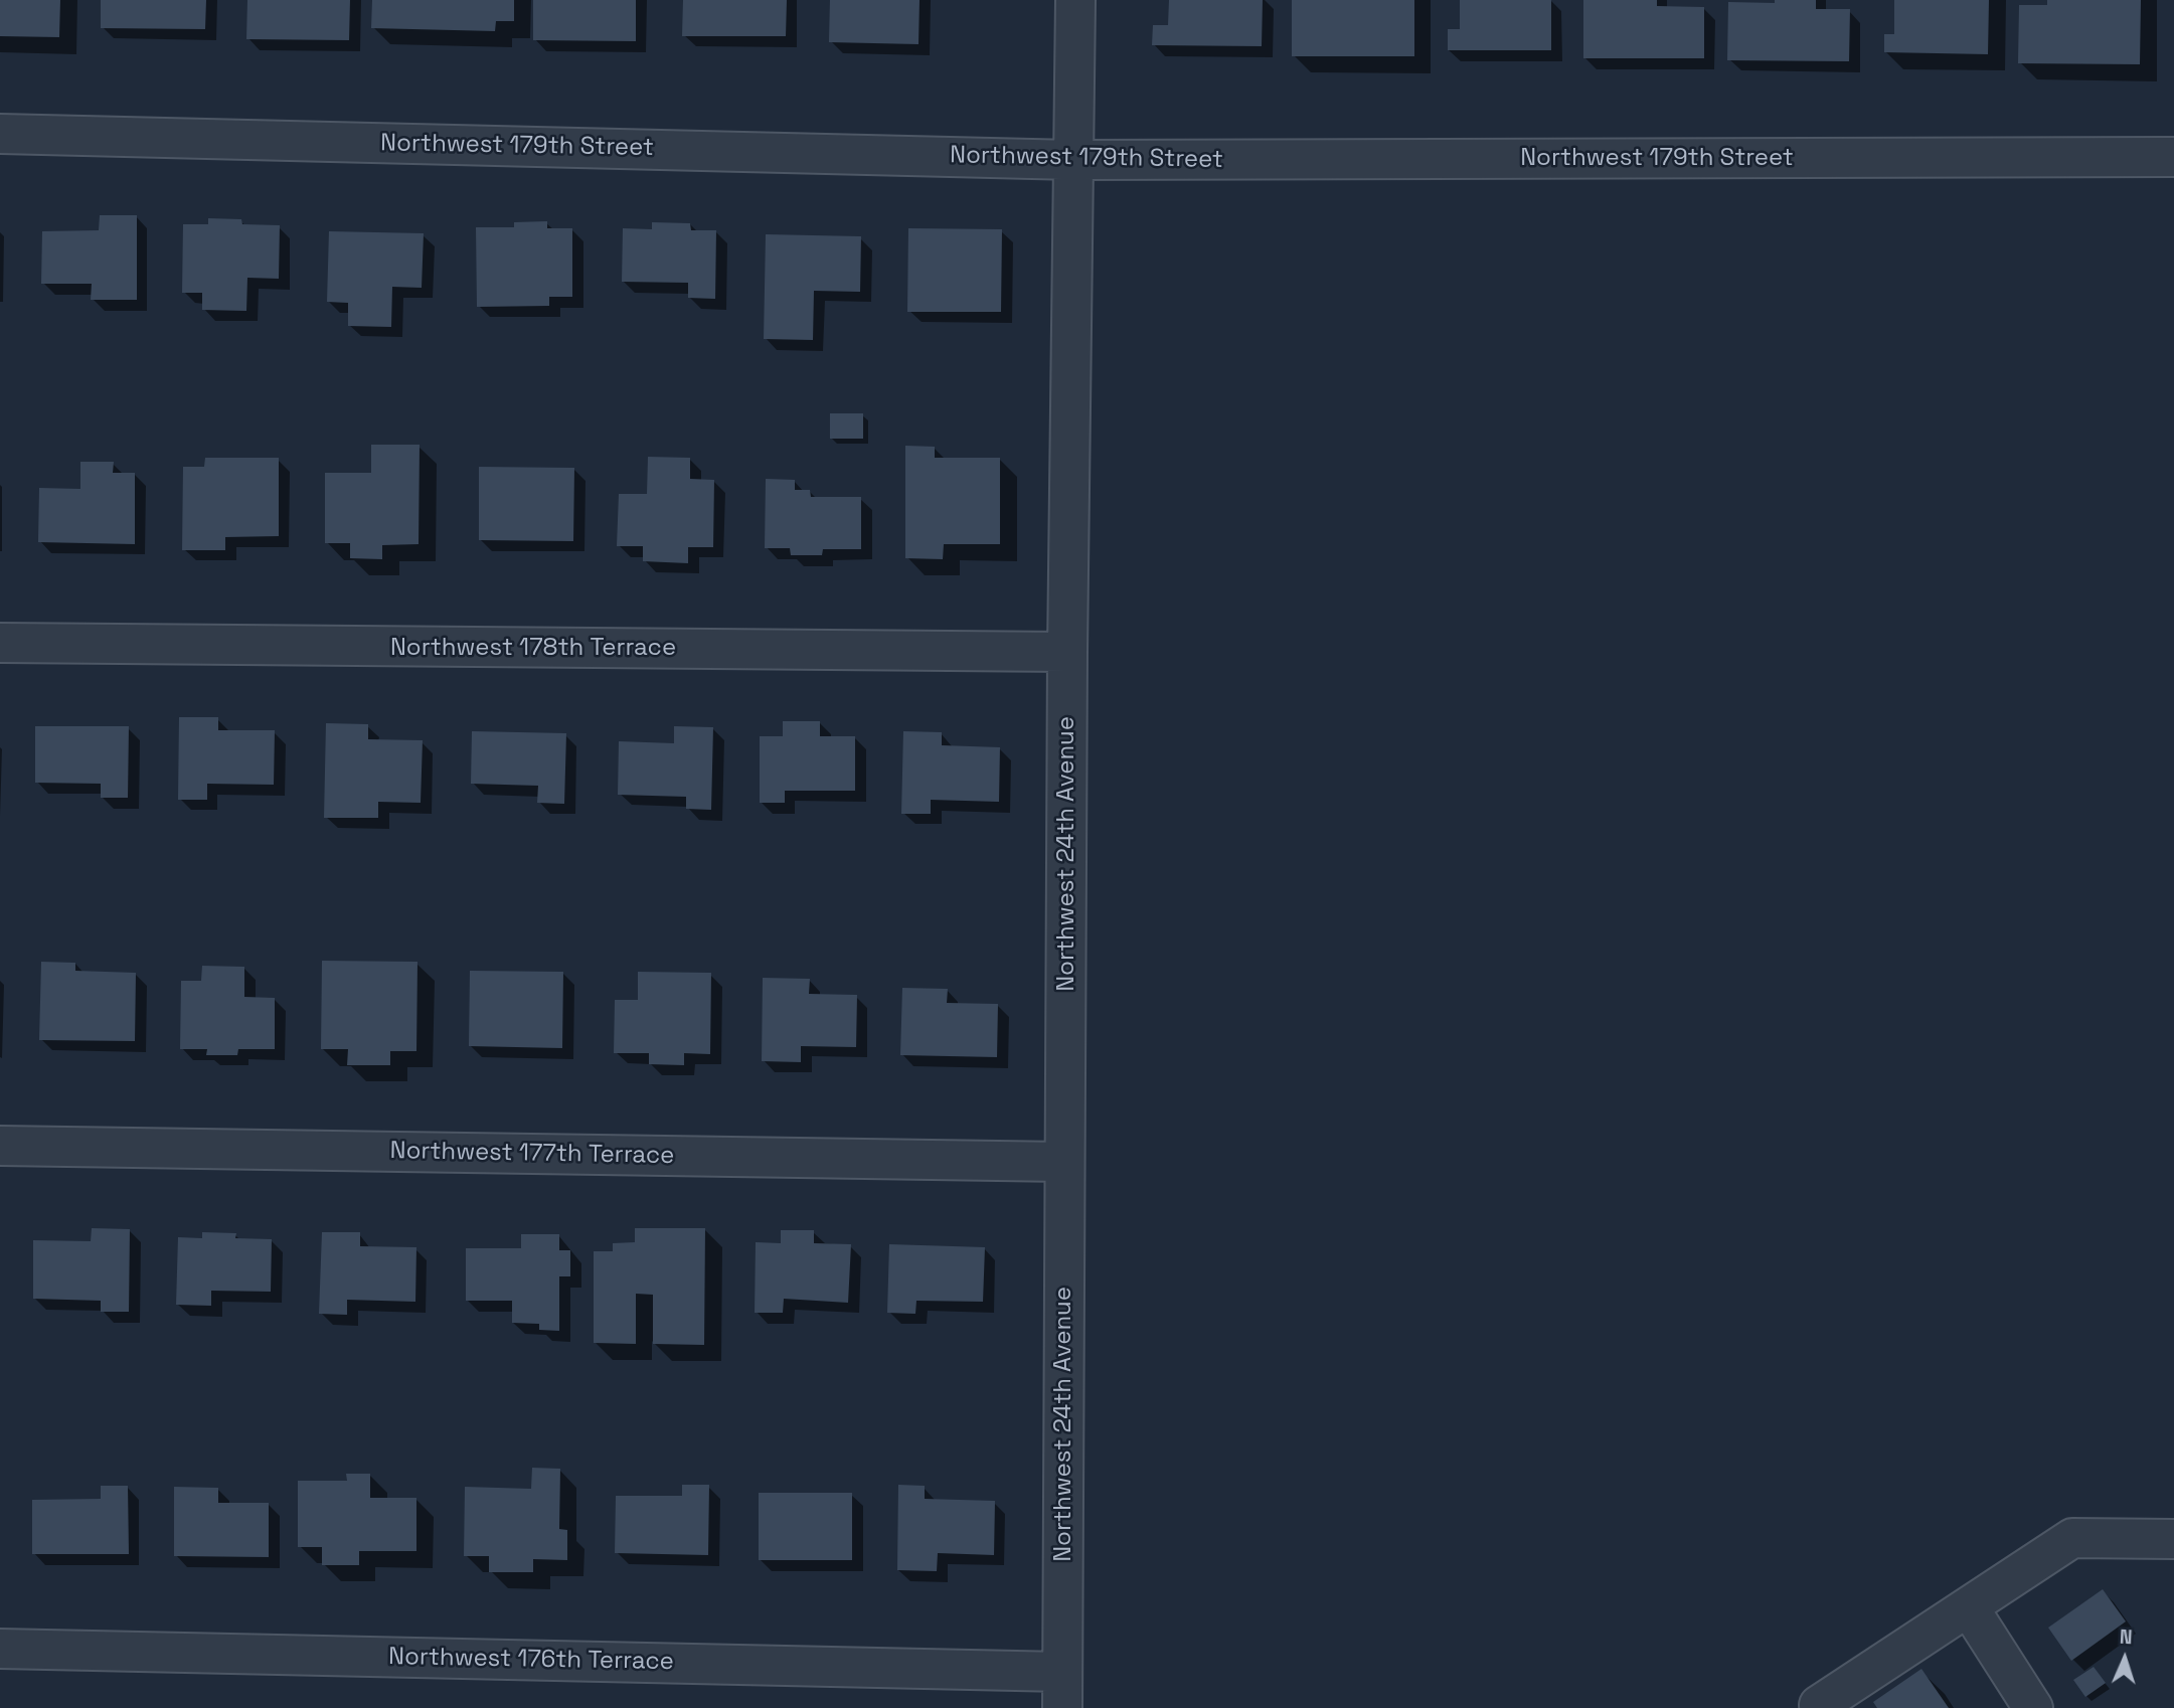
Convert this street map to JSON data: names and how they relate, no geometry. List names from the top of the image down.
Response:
{
  "streets": {
    "street": [
      "Northwest 179th Street",
      "Northwest 178th Terrace",
      "Northwest 24th Avenue",
      "Northwest 177th Terrace",
      "Northwest 176th Terrace"
    ]
  },
  "crossings": [
    ["Northwest 179th Street", "Northwest 24th Avenue"],
    ["Northwest 178th Terrace", "Northwest 24th Avenue"],
    ["Northwest 24th Avenue", "Northwest 177th Terrace"],
    ["Northwest 24th Avenue", "Northwest 176th Terrace"]
  ],
  "north": "top"
}
